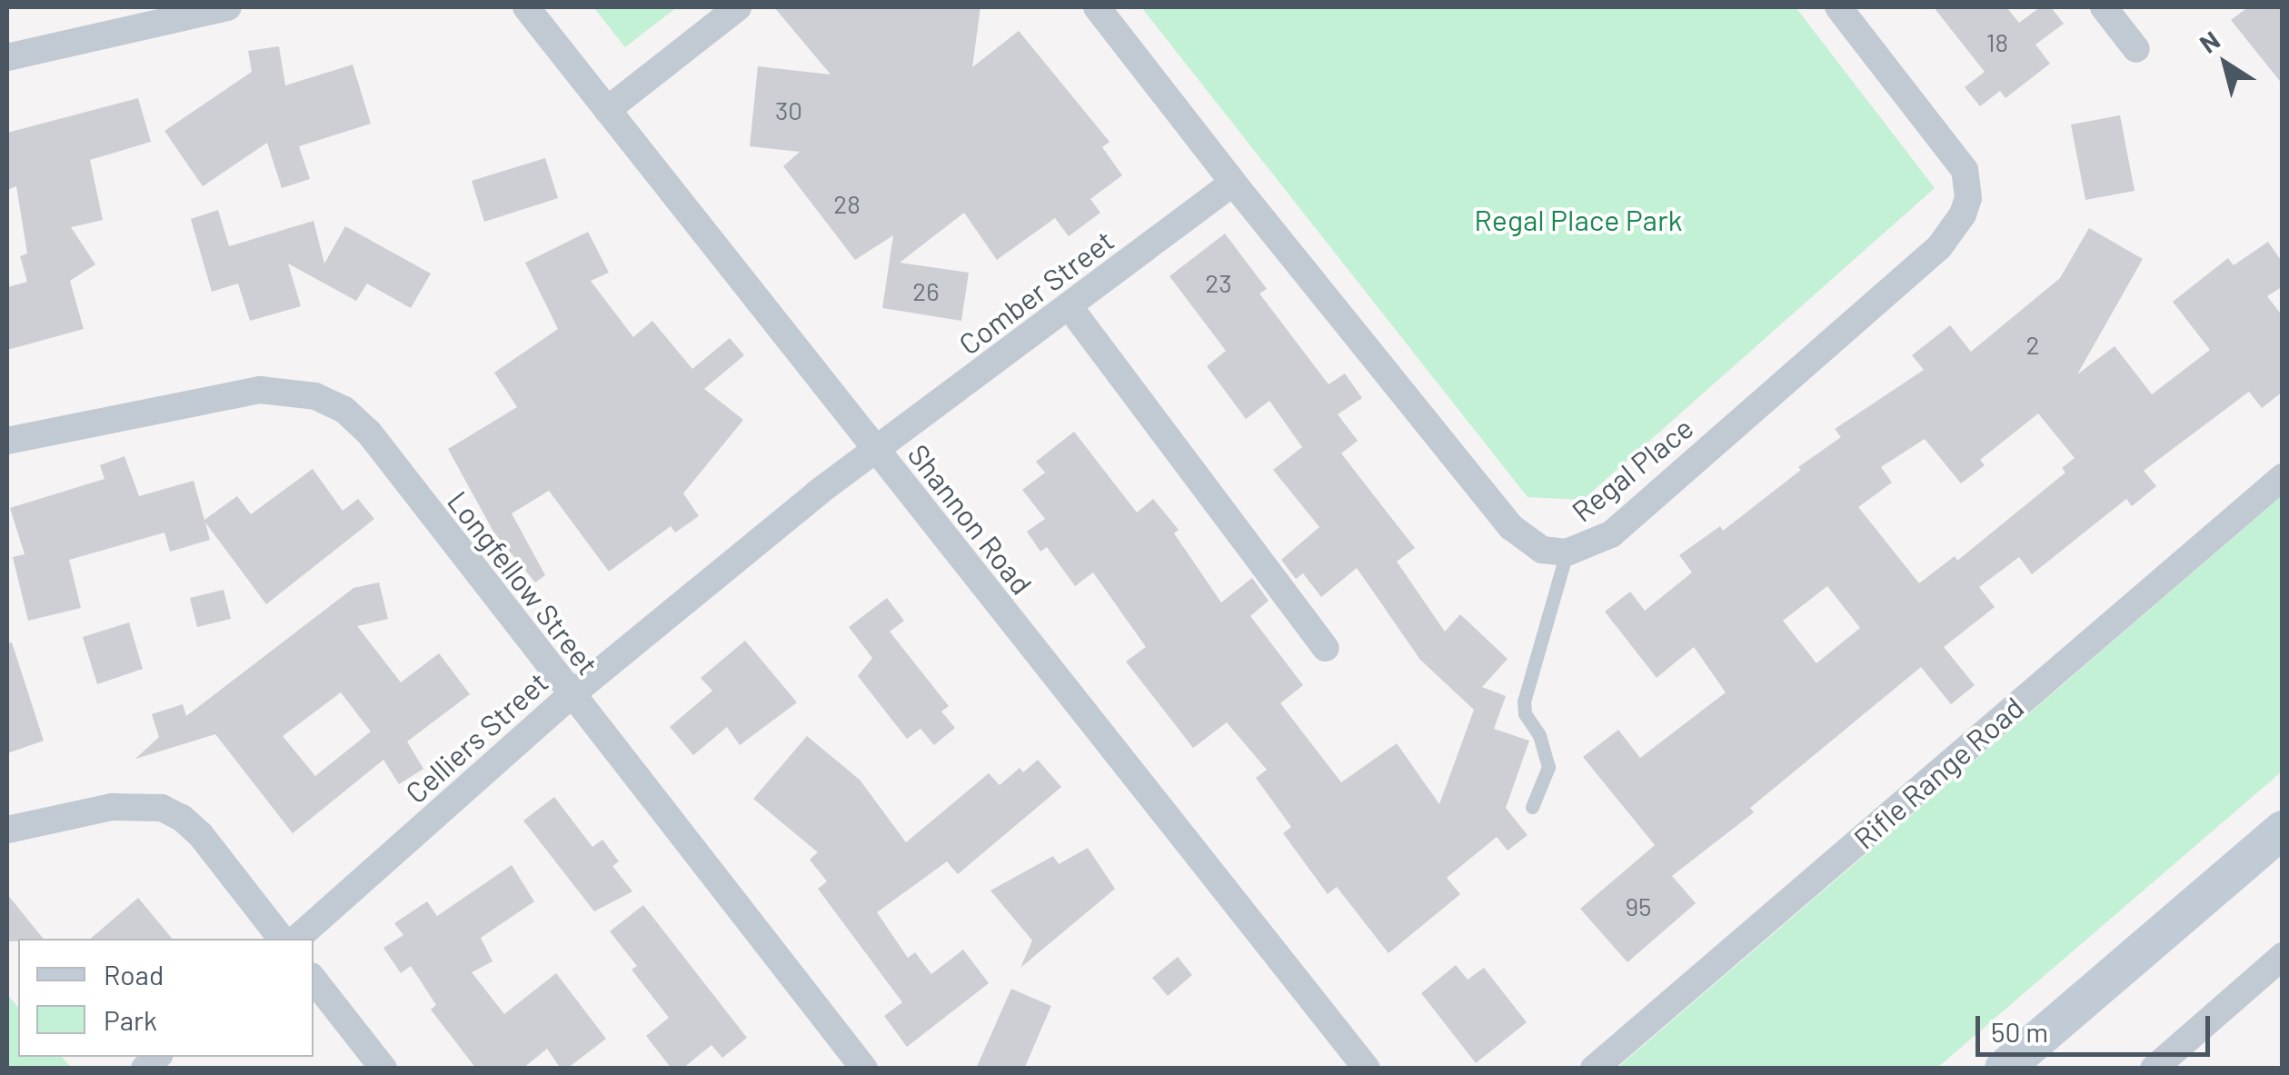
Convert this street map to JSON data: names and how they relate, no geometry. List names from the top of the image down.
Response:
{
  "streets": {
    "street": [
      "Comber Street",
      "Regal Place",
      "Shannon Road",
      "Longfellow Street",
      "Celliers Street",
      "Rifle Range Road"
    ]
  },
  "crossings": [
    ["Comber Street", "Regal Place"],
    ["Comber Street", "Shannon Road"],
    ["Comber Street", "Celliers Street"],
    ["Shannon Road", "Celliers Street"],
    ["Longfellow Street", "Celliers Street"]
  ],
  "parks": ["Regal Place Park"],
  "house_numbers": [
    "18",
    "30",
    "28",
    "23",
    "26",
    "2",
    "95"
  ],
  "legend": ["Road", "Park"],
  "scale_bar": "50 m",
  "north": "top left"
}
